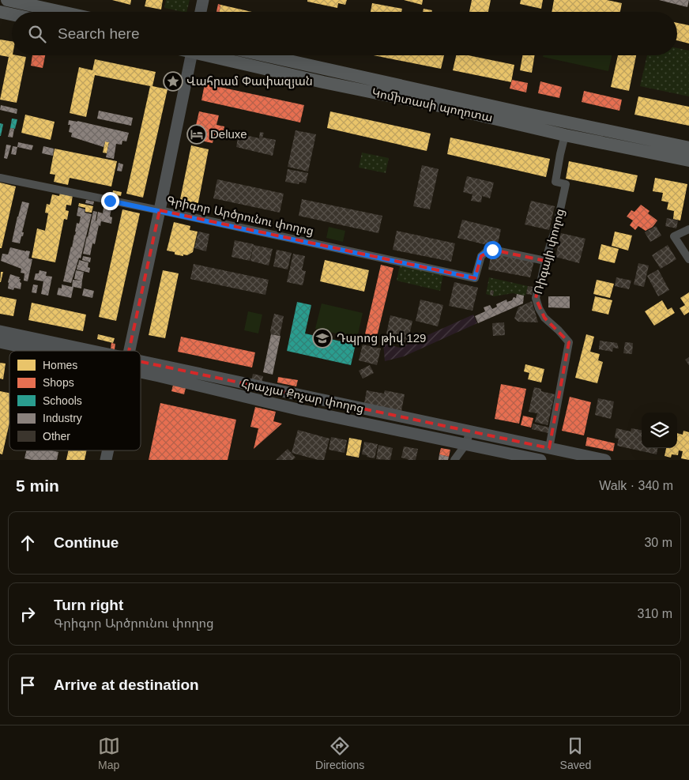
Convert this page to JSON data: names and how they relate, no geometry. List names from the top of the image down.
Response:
{
  "streets": {
    "main road": ["Կոմիտասի պողոտա", "Հրաչյա Քոչար փողոց"],
    "street": ["Գրիգոր Արծրունու փողոց", "Ռիգայի փողոց"]
  },
  "crossings": [
    ["Կոմիտասի պողոտա", "Ռիգայի փողոց"],
    ["Գրիգոր Արծրունու փողոց", "Ռիգայի փողոց"],
    ["Ռիգայի փողոց", "Հրաչյա Քոչար փողոց"]
  ],
  "places": {
    "place": ["Վահրամ Փափազյան"],
    "hotel": ["Deluxe"],
    "school or university": ["Դպրոց թիվ 129"]
  },
  "legend": [
    "Homes",
    "Shops",
    "Schools",
    "Industry",
    "Other"
  ],
  "page": {
    "search": "Search here",
    "heading": ["5 min", "Walk · 340 m"],
    "list": [
      ["Continue", "30 m"],
      ["Turn right", "Գրիգոր Արծրունու փողոց", "310 m"],
      "Arrive at destination"
    ],
    "nav": ["Map", "Directions", "Saved"]
  }
}
